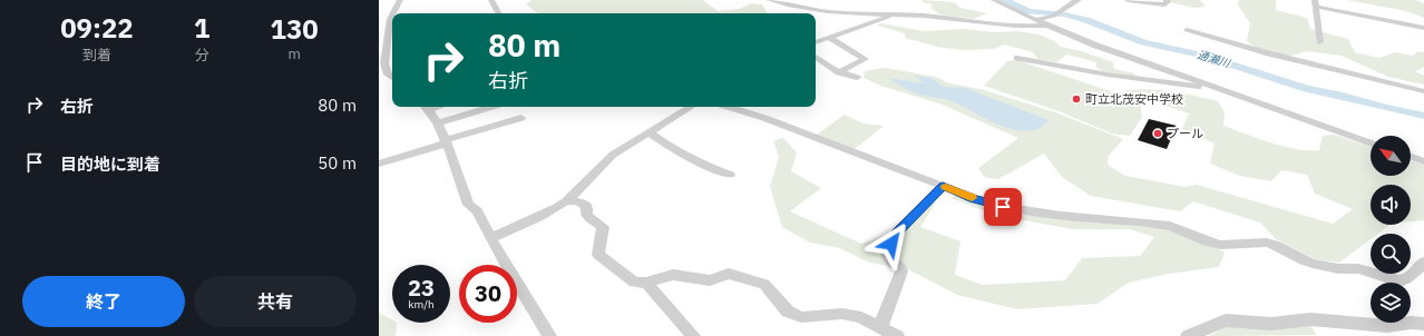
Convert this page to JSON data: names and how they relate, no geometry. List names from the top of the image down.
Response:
{
  "water": ["通瀬川"],
  "places": ["町立北茂安中学校", "プール"],
  "north": "top left",
  "page": {
    "eta": [
      "09:22",
      "到着",
      "1",
      "分",
      "130",
      "m"
    ],
    "turn": ["80 m", "右折"],
    "list": [
      {
        "name": "右折",
        "value": "80 m"
      },
      {
        "name": "目的地に到着",
        "value": "50 m"
      }
    ],
    "speed": "23 km/h",
    "limit": "30",
    "buttons": ["終了", "共有"]
  }
}
